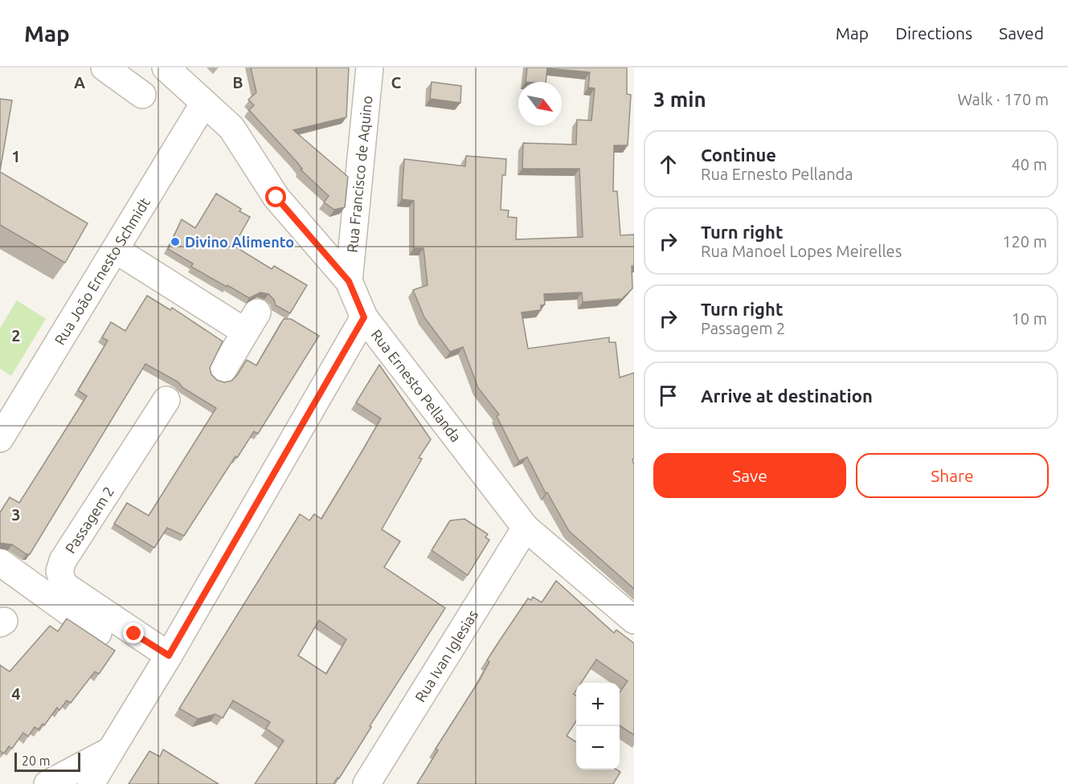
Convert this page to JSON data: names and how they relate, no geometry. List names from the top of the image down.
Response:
{
  "streets": {
    "street": [
      "Rua Francisco de Aquino",
      "Rua João Ernesto Schmidt",
      "Rua Ernesto Pellanda",
      "Passagem 2",
      "Rua Ivan Iglesias"
    ]
  },
  "crossings": [
    ["Rua Francisco de Aquino", "Rua Ernesto Pellanda"],
    ["Rua João Ernesto Schmidt", "Rua Ernesto Pellanda"],
    ["Rua Ernesto Pellanda", "Rua Ivan Iglesias"]
  ],
  "places": ["Divino Alimento"],
  "scale_bar": "20 m",
  "north": "bottom right",
  "page": {
    "header": "Map",
    "nav": ["Map", "Directions", "Saved"],
    "heading": ["3 min", "Walk · 170 m"],
    "list": [
      ["Continue", "Rua Ernesto Pellanda", "40 m"],
      ["Turn right", "Rua Manoel Lopes Meirelles", "120 m"],
      ["Turn right", "Passagem 2", "10 m"],
      "Arrive at destination"
    ],
    "buttons": ["Save", "Share"],
    "map_buttons": ["+", "−"],
    "scale": "20 m"
  },
  "grid": {
    "columns": ["A", "B", "C"],
    "rows": [
      "1",
      "2",
      "3",
      "4"
    ]
  }
}
